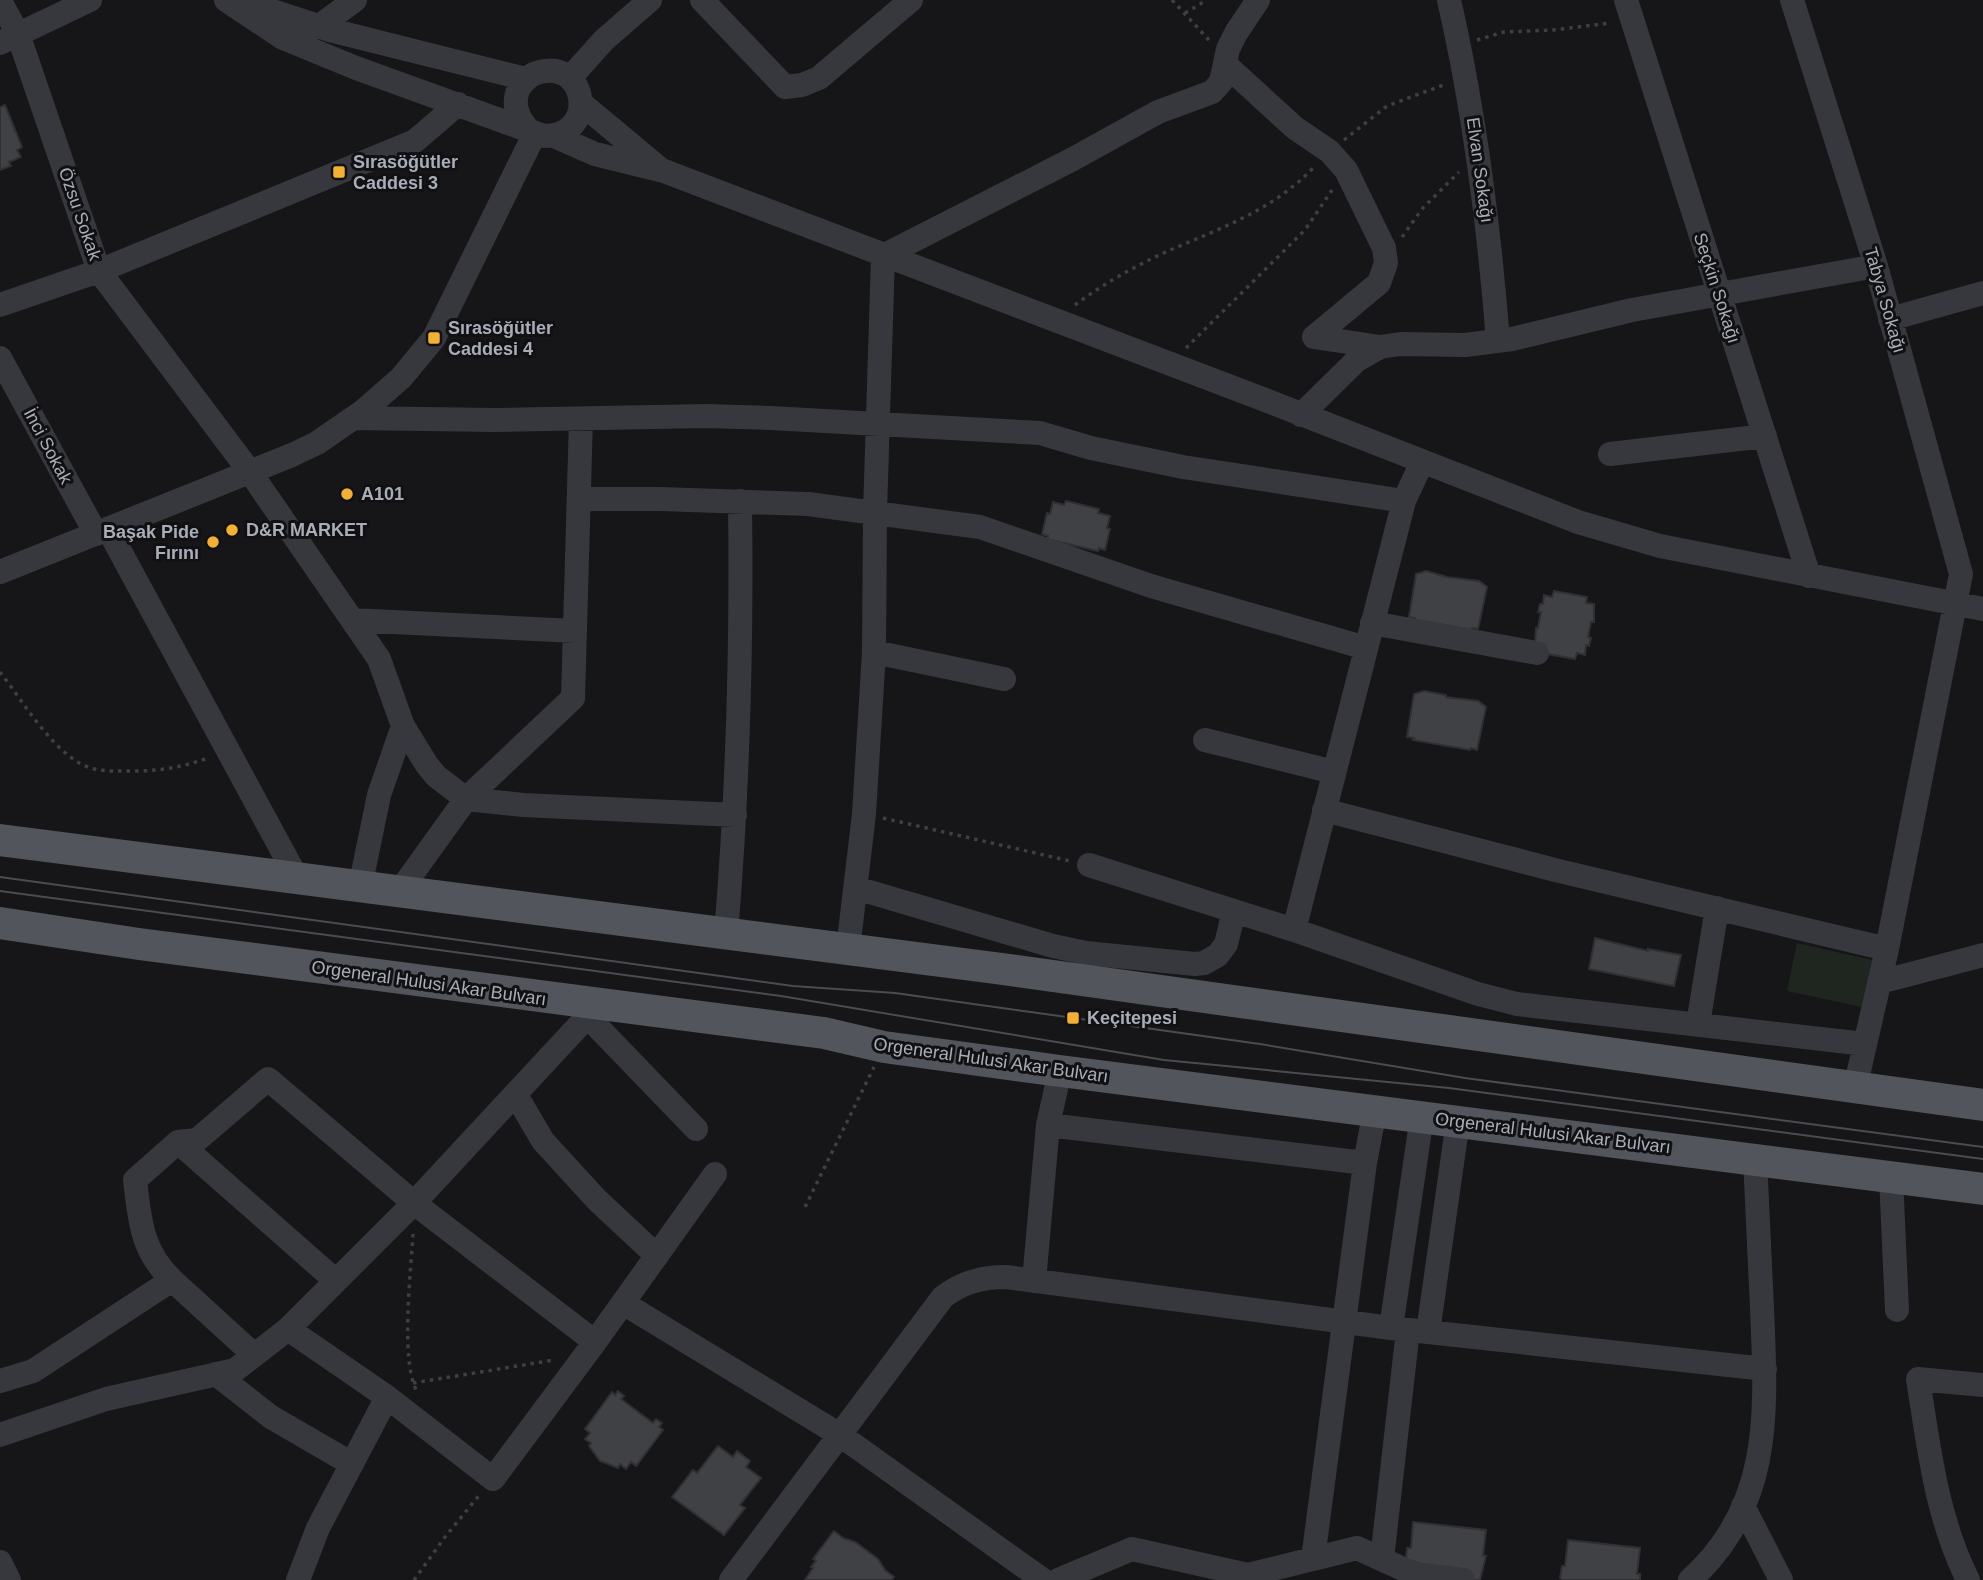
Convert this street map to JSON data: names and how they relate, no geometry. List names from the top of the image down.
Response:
{
  "streets": {
    "main road": ["Orgeneral Hulusi Akar Bulvarı"],
    "street": [
      "Elvan Sokağı",
      "Özsu Sokak",
      "Seçkin Sokağı",
      "Tabya Sokağı",
      "İnci Sokak"
    ]
  },
  "places": {
    "transit": ["Sırasöğütler Caddesi 3", "Sırasöğütler Caddesi 4", "Keçitepesi"],
    "other": ["A101", "D&R MARKET", "Başak Pide Fırını"]
  }
}
